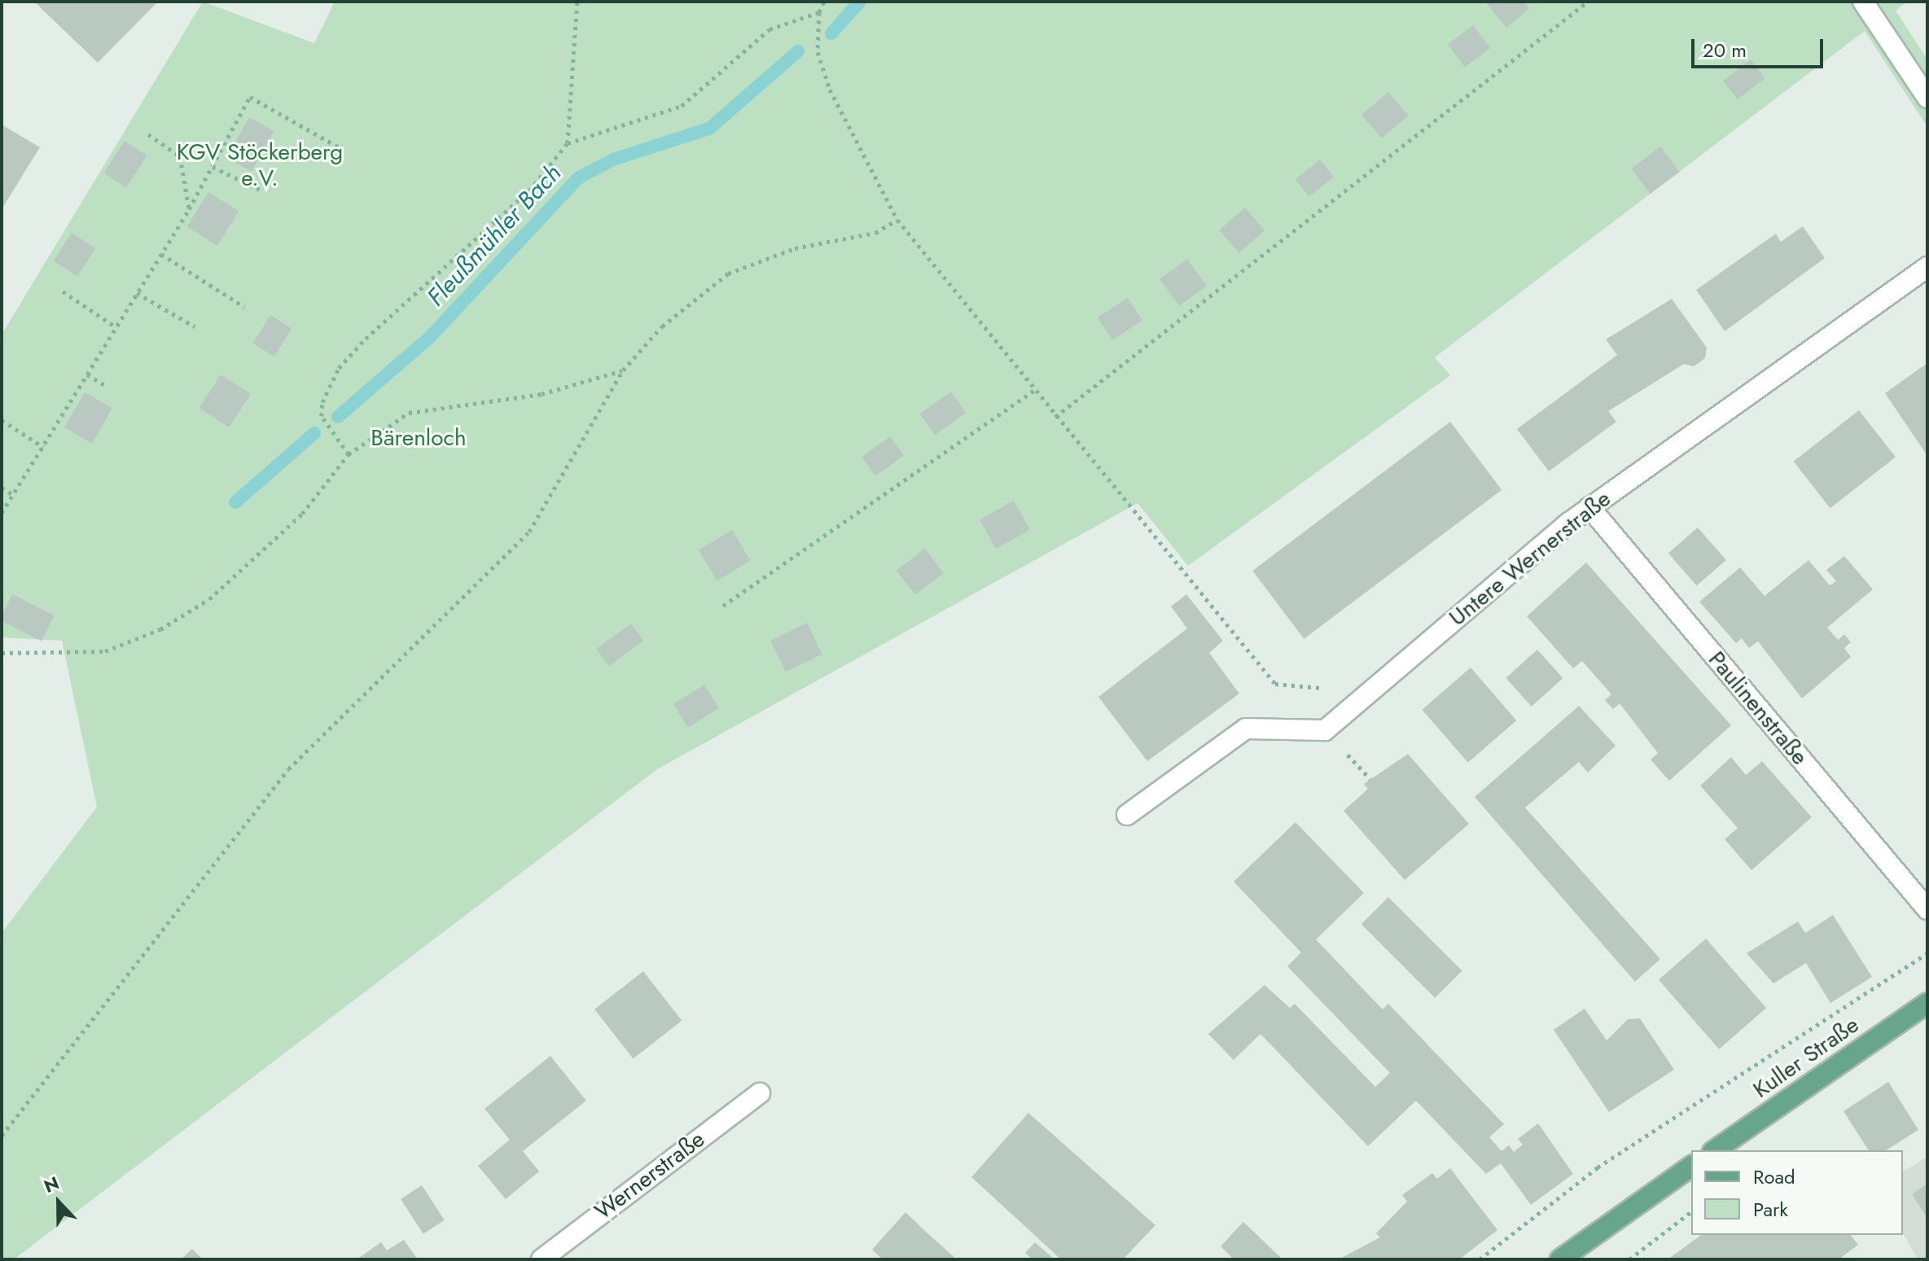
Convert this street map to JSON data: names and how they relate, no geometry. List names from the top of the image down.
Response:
{
  "streets": {
    "main road": ["Kuller Straße"],
    "street": ["Untere Wernerstraße", "Paulinenstraße", "Wernerstraße"]
  },
  "crossings": [
    ["Untere Wernerstraße", "Paulinenstraße"]
  ],
  "water": ["Fleußmühler Bach"],
  "parks": ["KGV Stöckerberg e.V.", "Bärenloch"],
  "legend": ["Road", "Park"],
  "scale_bar": "20 m",
  "north": "top"
}
